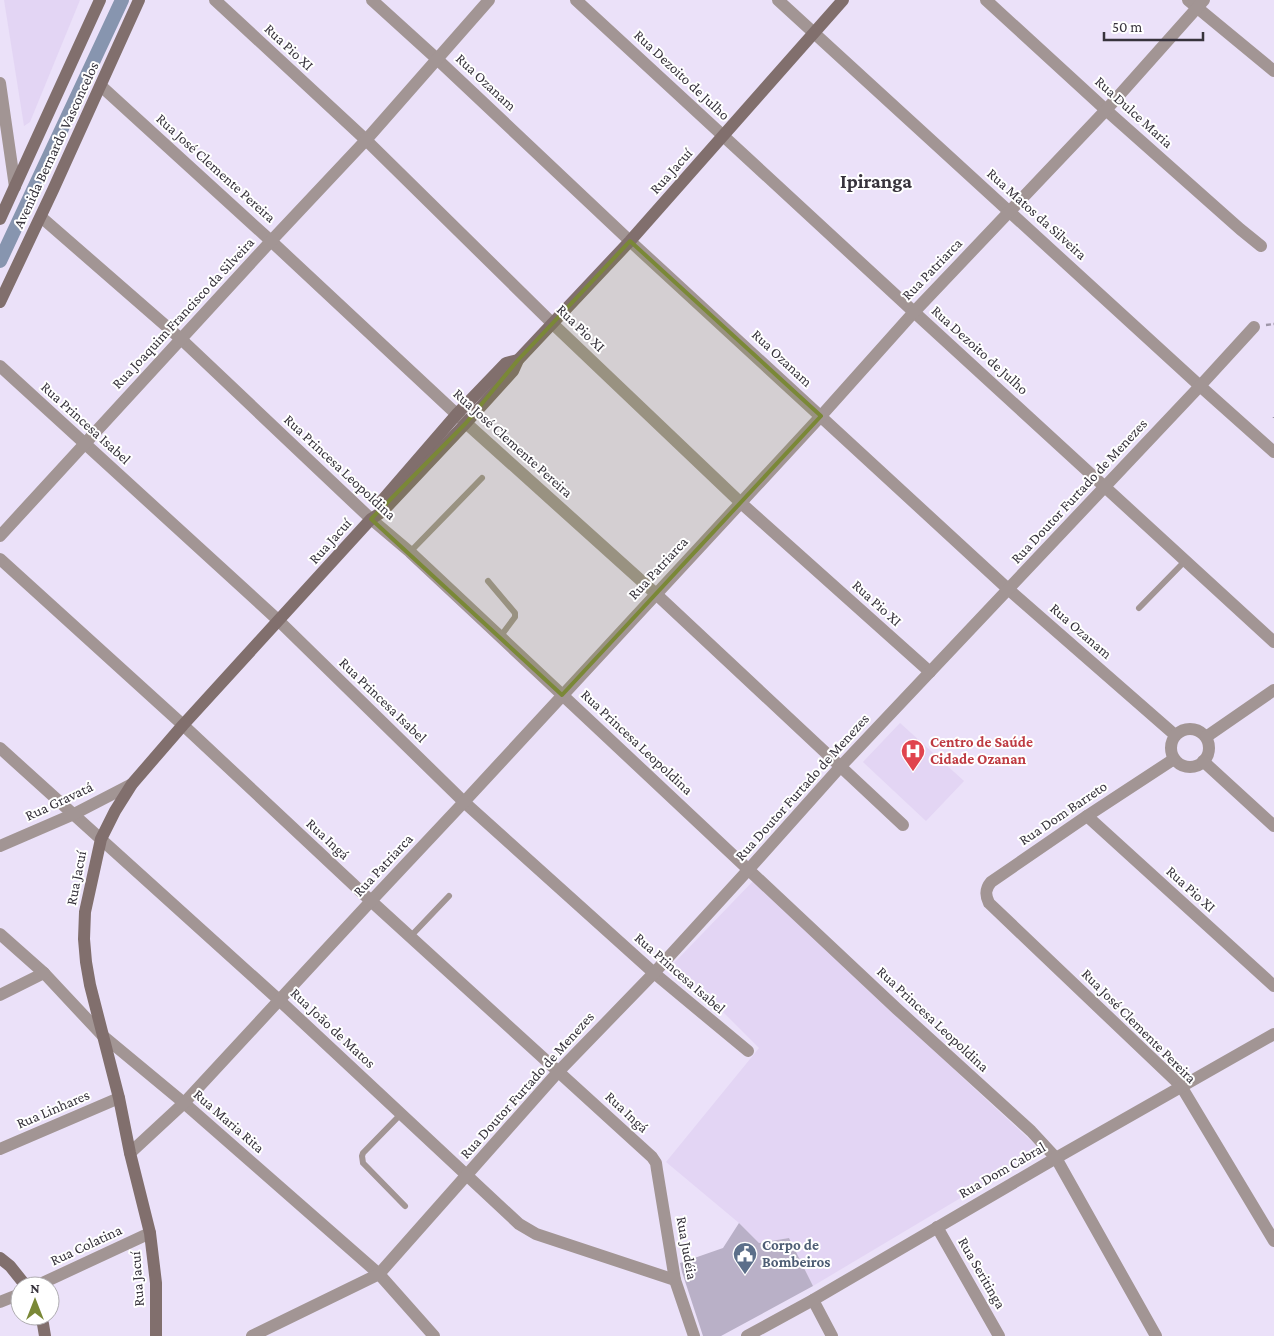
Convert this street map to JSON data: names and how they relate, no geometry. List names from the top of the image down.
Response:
{
  "streets": {
    "main road": ["Avenida Bernardo Vasconcelos", "Rua Jacuí"],
    "street": [
      "Rua Pio XI",
      "Rua Dezoito de Julho",
      "Rua Ozanam",
      "Rua Dulce Maria",
      "Rua José Clemente Pereira",
      "Rua Matos da Silveira",
      "Rua Patriarca",
      "Rua Joaquim Francisco da Silveira",
      "Rua Princesa Isabel",
      "Rua Princesa Leopoldina",
      "Rua Doutor Furtado de Menezes",
      "Rua Gravatá",
      "Rua Dom Barreto",
      "Rua Ingá",
      "Rua João de Matos",
      "Rua Linhares",
      "Rua Maria Rita",
      "Rua Dom Cabral",
      "Rua Colatina",
      "Rua Judéia",
      "Rua Seritinga"
    ]
  },
  "crossings": [
    ["Rua Pio XI", "Rua Jacuí"],
    ["Rua Pio XI", "Rua Patriarca"],
    ["Rua Pio XI", "Rua Joaquim Francisco da Silveira"],
    ["Rua Pio XI", "Rua Doutor Furtado de Menezes"],
    ["Rua Pio XI", "Rua Dom Barreto"],
    ["Rua Dezoito de Julho", "Rua Jacuí"],
    ["Rua Dezoito de Julho", "Rua Patriarca"],
    ["Rua Dezoito de Julho", "Rua Doutor Furtado de Menezes"],
    ["Rua Ozanam", "Rua Jacuí"],
    ["Rua Ozanam", "Rua Patriarca"],
    ["Rua Ozanam", "Rua Joaquim Francisco da Silveira"],
    ["Rua Ozanam", "Rua Doutor Furtado de Menezes"],
    ["Rua Ozanam", "Rua Dom Barreto"],
    ["Rua Dulce Maria", "Rua Patriarca"],
    ["Avenida Bernardo Vasconcelos", "Rua José Clemente Pereira"],
    ["Avenida Bernardo Vasconcelos", "Rua Princesa Leopoldina"],
    ["Rua José Clemente Pereira", "Rua Jacuí"],
    ["Rua José Clemente Pereira", "Rua Patriarca"],
    ["Rua José Clemente Pereira", "Rua Joaquim Francisco da Silveira"],
    ["Rua José Clemente Pereira", "Rua Doutor Furtado de Menezes"],
    ["Rua José Clemente Pereira", "Rua Dom Barreto"],
    ["Rua José Clemente Pereira", "Rua Dom Cabral"],
    ["Rua Jacuí", "Rua Matos da Silveira"],
    ["Rua Jacuí", "Rua Patriarca"],
    ["Rua Jacuí", "Rua Princesa Isabel"],
    ["Rua Jacuí", "Rua Princesa Leopoldina"],
    ["Rua Jacuí", "Rua Gravatá"],
    ["Rua Jacuí", "Rua Ingá"],
    ["Rua Jacuí", "Rua João de Matos"],
    ["Rua Jacuí", "Rua Linhares"],
    ["Rua Jacuí", "Rua Maria Rita"],
    ["Rua Jacuí", "Rua Colatina"],
    ["Rua Matos da Silveira", "Rua Patriarca"],
    ["Rua Matos da Silveira", "Rua Doutor Furtado de Menezes"],
    ["Rua Patriarca", "Rua Princesa Isabel"],
    ["Rua Patriarca", "Rua Princesa Leopoldina"],
    ["Rua Patriarca", "Rua Ingá"],
    ["Rua Patriarca", "Rua João de Matos"],
    ["Rua Patriarca", "Rua Maria Rita"],
    ["Rua Joaquim Francisco da Silveira", "Rua Princesa Isabel"],
    ["Rua Joaquim Francisco da Silveira", "Rua Princesa Leopoldina"],
    ["Rua Princesa Isabel", "Rua Doutor Furtado de Menezes"],
    ["Rua Princesa Leopoldina", "Rua Doutor Furtado de Menezes"],
    ["Rua Princesa Leopoldina", "Rua Dom Cabral"],
    ["Rua Doutor Furtado de Menezes", "Rua Ingá"],
    ["Rua Doutor Furtado de Menezes", "Rua João de Matos"],
    ["Rua Doutor Furtado de Menezes", "Rua Maria Rita"],
    ["Rua Gravatá", "Rua João de Matos"],
    ["Rua Ingá", "Rua Judéia"],
    ["Rua João de Matos", "Rua Judéia"],
    ["Rua Dom Cabral", "Rua Seritinga"]
  ],
  "districts": ["Ipiranga"],
  "places": {
    "hospital": ["Centro de Saúde Cidade Ozanan"],
    "public building": ["Corpo de Bombeiros"]
  },
  "scale_bar": "50 m",
  "north": "top"
}
